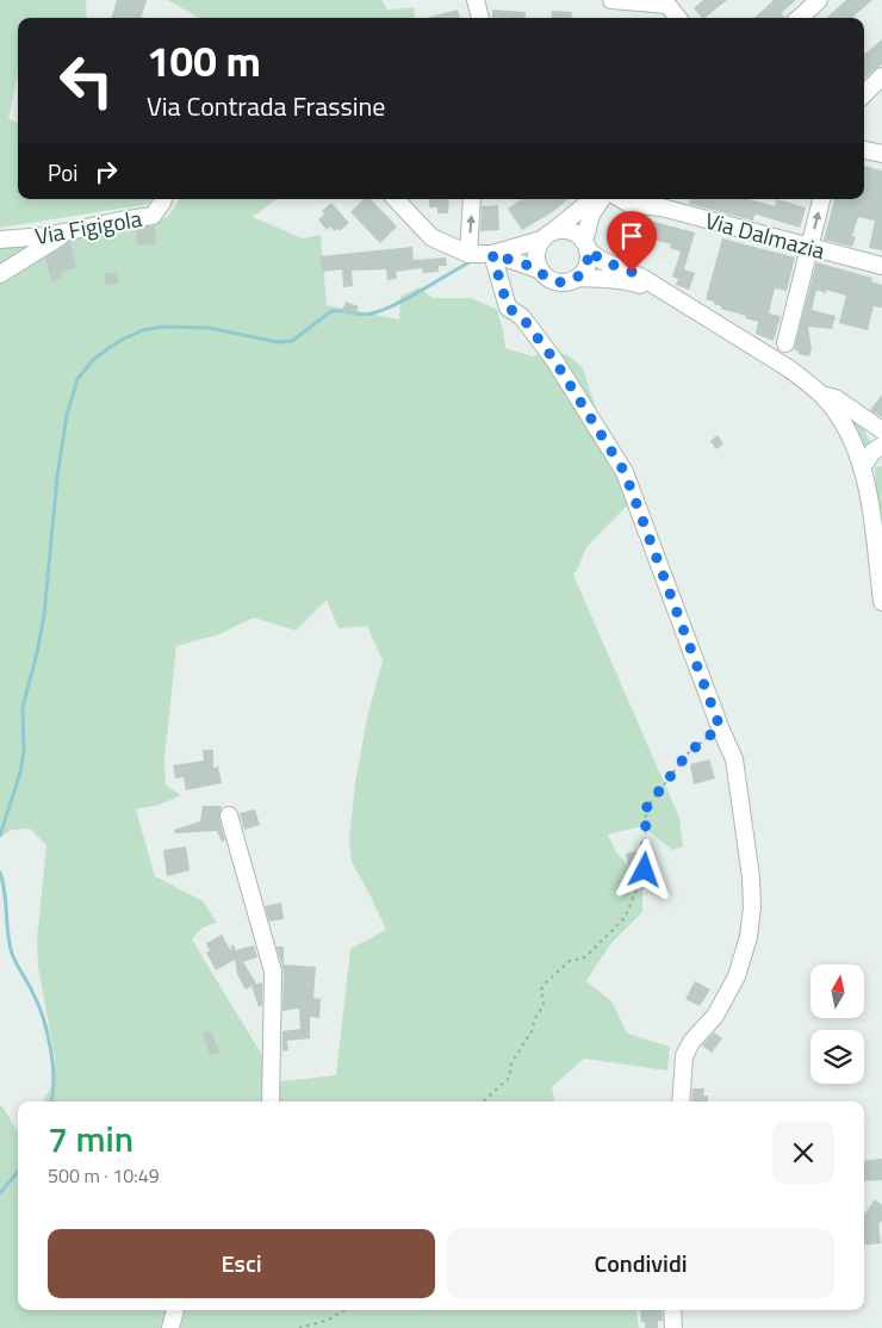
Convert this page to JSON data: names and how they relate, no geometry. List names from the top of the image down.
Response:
{
  "streets": {
    "street": ["Via Figigola", "Via Dalmazia"]
  },
  "north": "top",
  "page": {
    "turn": ["100 m", "Via Contrada Frassine"],
    "then": "Poi",
    "heading": ["7 min", "500 m · 10:49"],
    "buttons": ["Esci", "Condividi"]
  }
}
